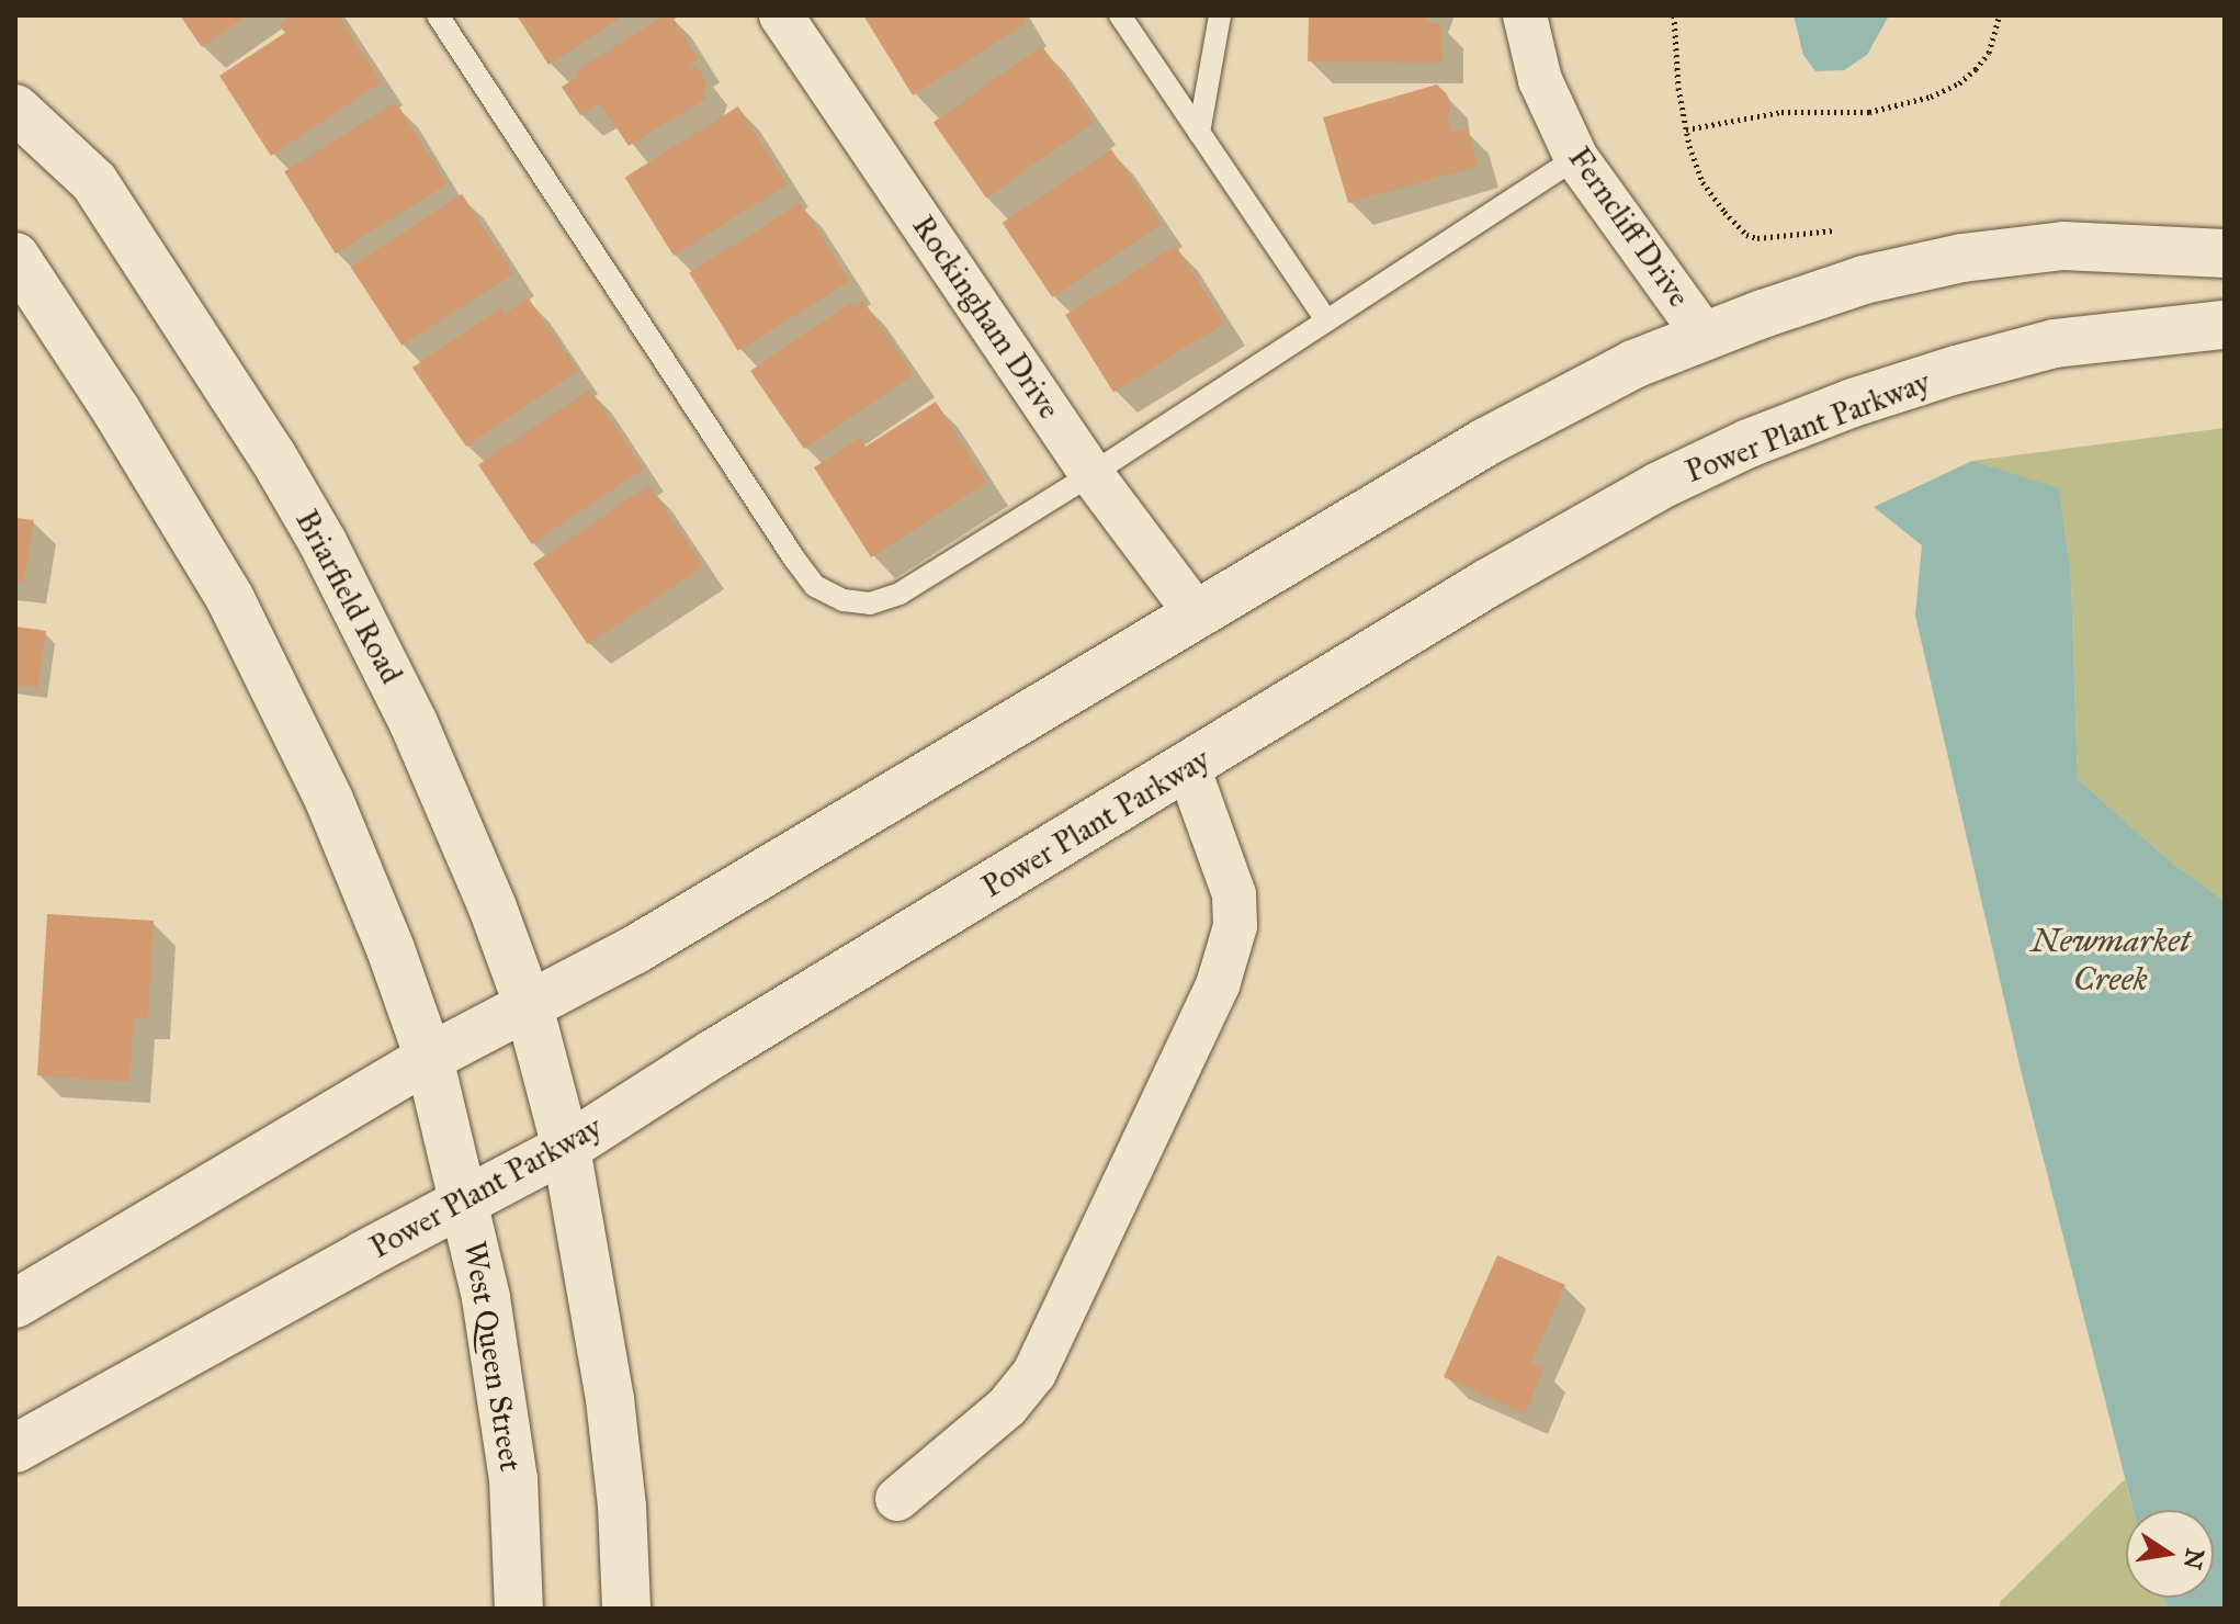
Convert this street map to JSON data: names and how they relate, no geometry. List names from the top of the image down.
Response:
{
  "streets": {
    "main road": ["Power Plant Parkway", "Briarfield Road", "West Queen Street"],
    "street": ["Ferncliff Drive", "Rockingham Drive"]
  },
  "crossings": [
    ["Power Plant Parkway", "Briarfield Road"],
    ["Power Plant Parkway", "West Queen Street"]
  ],
  "water": ["Newmarket Creek"],
  "north": "right"
}
